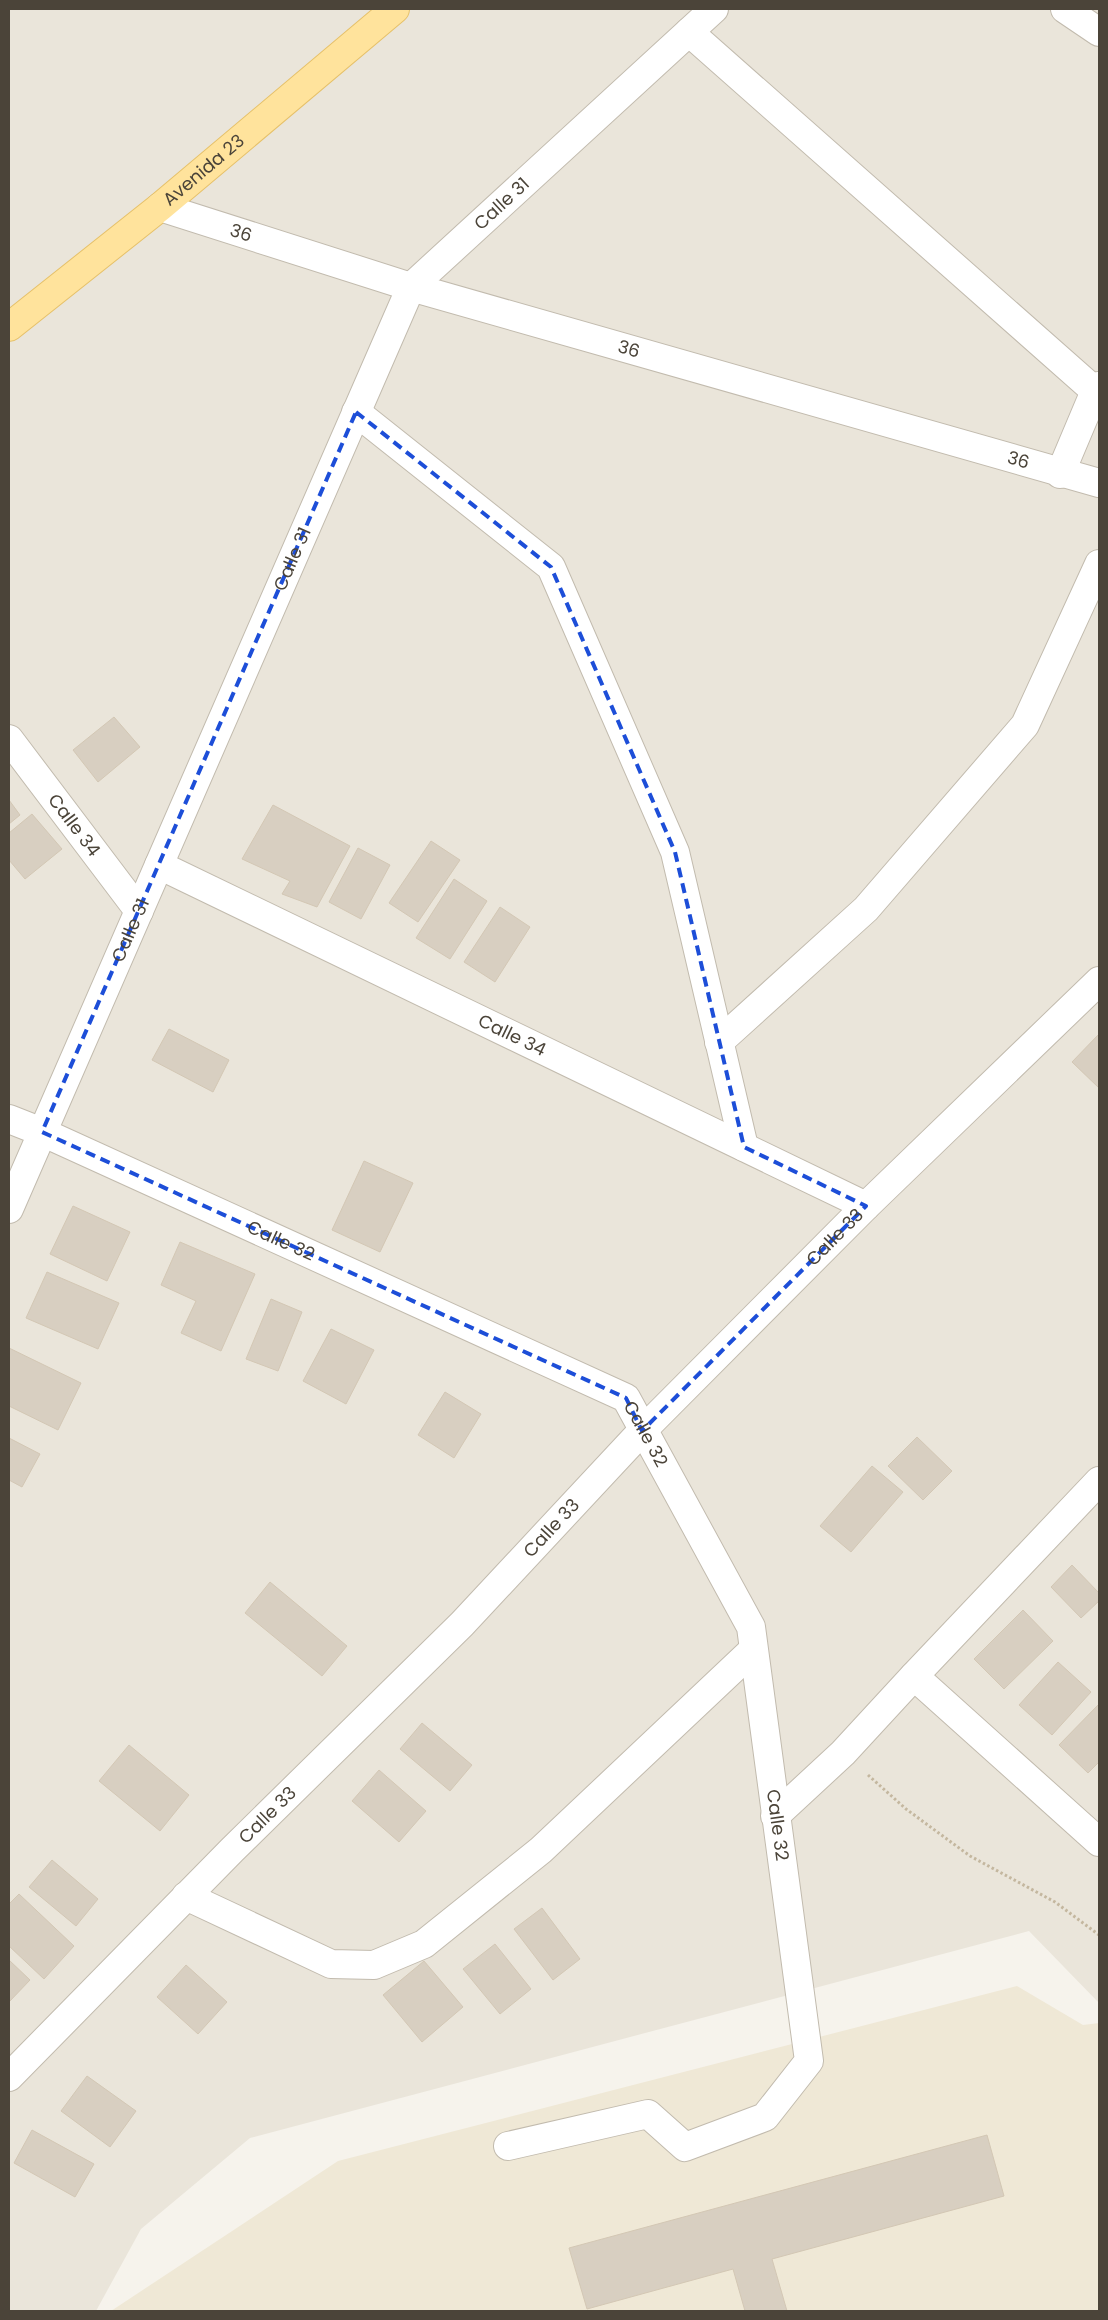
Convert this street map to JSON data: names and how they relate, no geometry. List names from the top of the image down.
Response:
{
  "streets": {
    "main road": ["Avenida 23"],
    "street": [
      "Calle 31",
      "36",
      "Calle 34",
      "Calle 33",
      "Calle 32"
    ]
  },
  "crossings": [
    ["Avenida 23", "36"],
    ["Calle 31", "36"],
    ["Calle 31", "Calle 34"],
    ["Calle 31", "Calle 32"],
    ["Calle 34", "Calle 33"],
    ["Calle 33", "Calle 32"]
  ]
}
